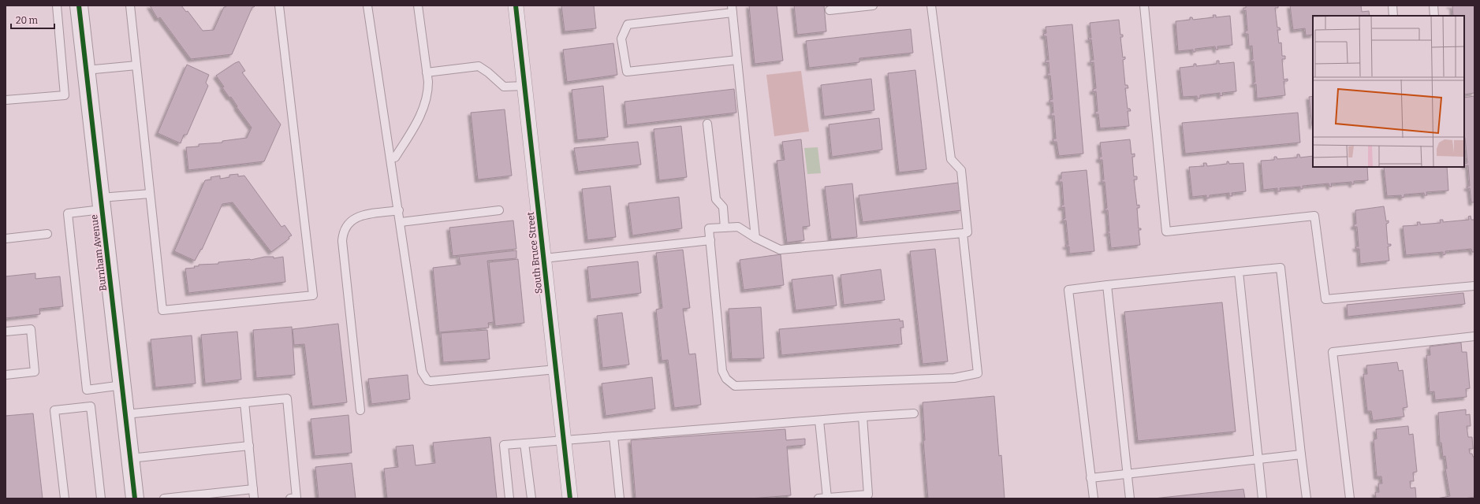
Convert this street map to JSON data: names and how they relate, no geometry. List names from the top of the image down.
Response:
{
  "streets": {
    "street": ["Burnham Avenue", "South Bruce Street"]
  },
  "scale_bar": "20 m"
}
